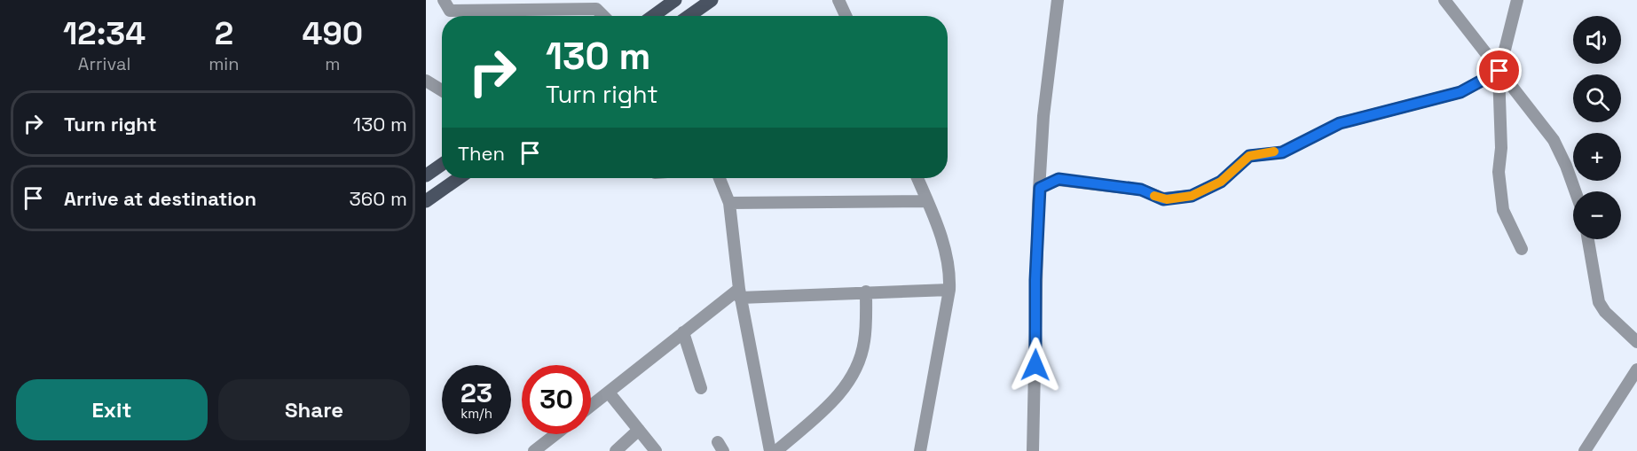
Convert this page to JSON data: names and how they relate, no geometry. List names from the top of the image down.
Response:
{
  "page": {
    "eta": [
      "12:34",
      "Arrival",
      "2",
      "min",
      "490",
      "m"
    ],
    "map_buttons": ["+", "−"],
    "turn": ["130 m", "Turn right"],
    "list": [
      {
        "name": "Turn right",
        "value": "130 m"
      },
      {
        "name": "Arrive at destination",
        "value": "360 m"
      }
    ],
    "then": "Then",
    "speed": "23 km/h",
    "limit": "30",
    "buttons": ["Exit", "Share"]
  }
}
